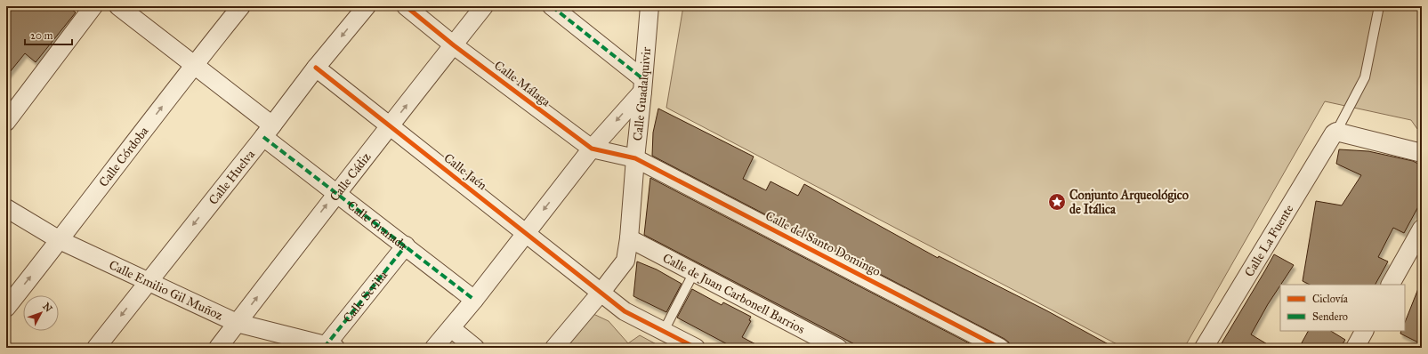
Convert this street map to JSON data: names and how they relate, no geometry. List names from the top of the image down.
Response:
{
  "streets": {
    "street": [
      "Calle Málaga",
      "Calle Guadalquivir",
      "Calle Córdoba",
      "Calle Jaén",
      "Calle Cádiz",
      "Calle Huelva",
      "Calle Granada",
      "Calle La Fuente",
      "Calle del Santo Domingo",
      "Calle Emilio Gil Muñoz",
      "Calle de Juan Carbonell Barrios",
      "Calle Sevilla"
    ]
  },
  "crossings": [
    ["Calle Málaga", "Calle Guadalquivir"],
    ["Calle Málaga", "Calle Cádiz"],
    ["Calle Málaga", "Calle del Santo Domingo"],
    ["Calle Guadalquivir", "Calle Jaén"],
    ["Calle Guadalquivir", "Calle del Santo Domingo"],
    ["Calle Guadalquivir", "Calle de Juan Carbonell Barrios"],
    ["Calle Córdoba", "Calle Granada"],
    ["Calle Córdoba", "Calle Emilio Gil Muñoz"],
    ["Calle Jaén", "Calle Cádiz"],
    ["Calle Jaén", "Calle Huelva"],
    ["Calle Cádiz", "Calle Granada"],
    ["Calle Cádiz", "Calle Emilio Gil Muñoz"],
    ["Calle Huelva", "Calle Granada"],
    ["Calle Huelva", "Calle Emilio Gil Muñoz"],
    ["Calle Granada", "Calle Sevilla"],
    ["Calle Emilio Gil Muñoz", "Calle Sevilla"]
  ],
  "one_way": ["Calle Cádiz", "Calle Huelva"],
  "places": {
    "place": ["Conjunto Arqueológico de Itálica"]
  },
  "legend": ["Ciclovía", "Sendero"],
  "scale_bar": "20 m",
  "north": "top right"
}
